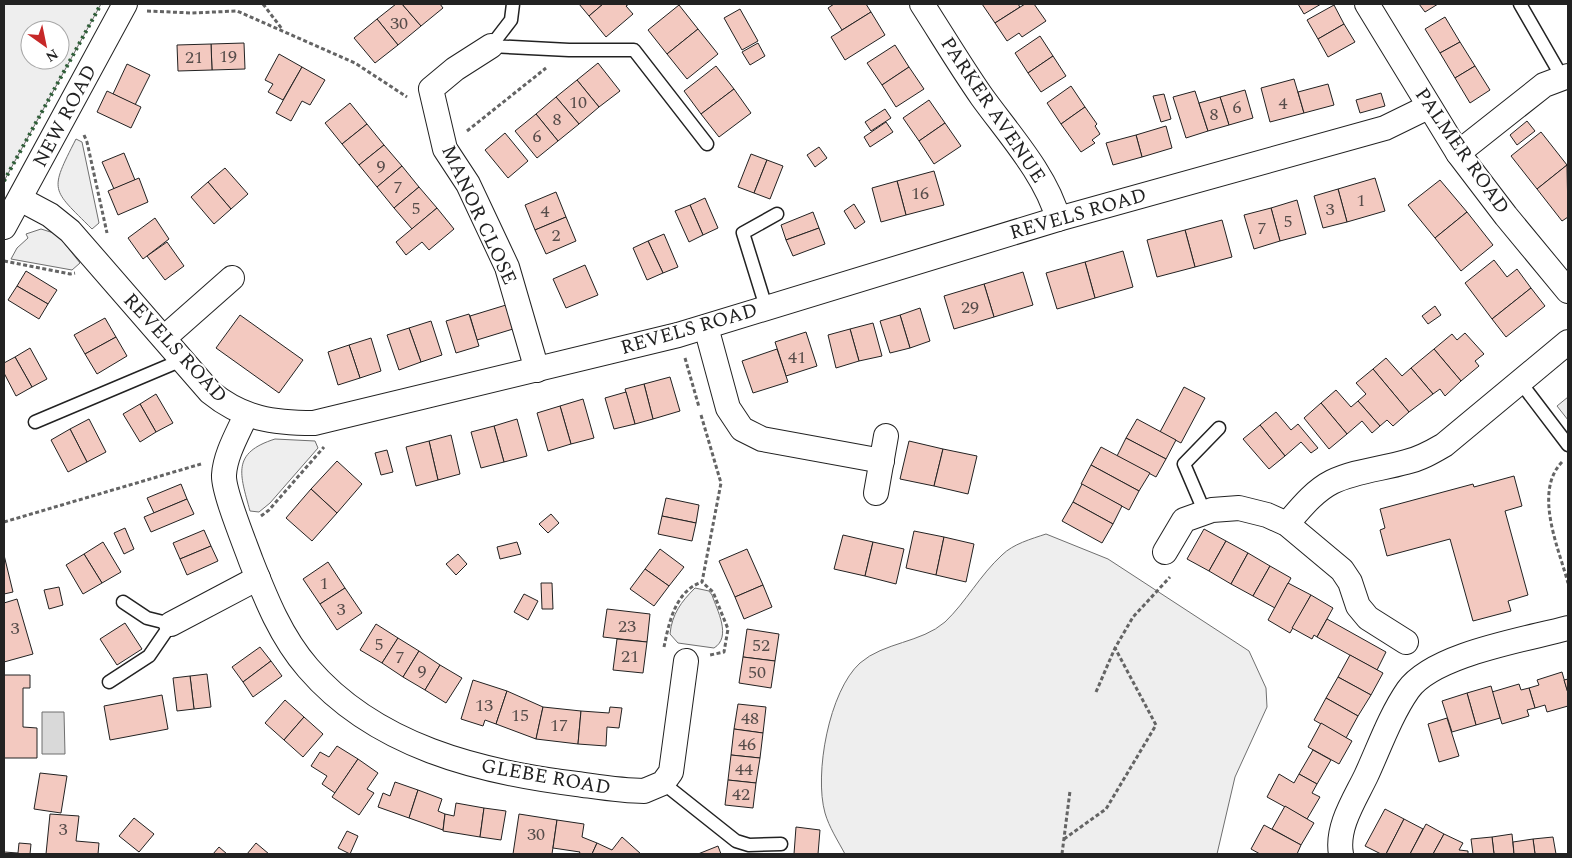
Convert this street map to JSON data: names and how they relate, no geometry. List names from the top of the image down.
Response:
{
  "streets": {
    "street": [
      "PARKER AVENUE",
      "NEW ROAD",
      "PALMER ROAD",
      "REVELS ROAD",
      "MANOR CLOSE",
      "GLEBE ROAD"
    ]
  },
  "crossings": [
    ["PARKER AVENUE", "REVELS ROAD"],
    ["NEW ROAD", "REVELS ROAD"],
    ["NEW ROAD", "MANOR CLOSE"],
    ["PALMER ROAD", "REVELS ROAD"],
    ["REVELS ROAD", "MANOR CLOSE"],
    ["REVELS ROAD", "GLEBE ROAD"]
  ],
  "house_numbers": [
    "30",
    "19",
    "21",
    "10",
    "4",
    "6",
    "8",
    "8",
    "6",
    "9",
    "7",
    "16",
    "1",
    "5",
    "3",
    "4",
    "5",
    "7",
    "2",
    "29",
    "41",
    "1",
    "3",
    "23",
    "3",
    "5",
    "52",
    "21",
    "7",
    "9",
    "50",
    "13",
    "15",
    "48",
    "17",
    "46",
    "44",
    "42",
    "3",
    "30"
  ],
  "north": "bottom right"
}
